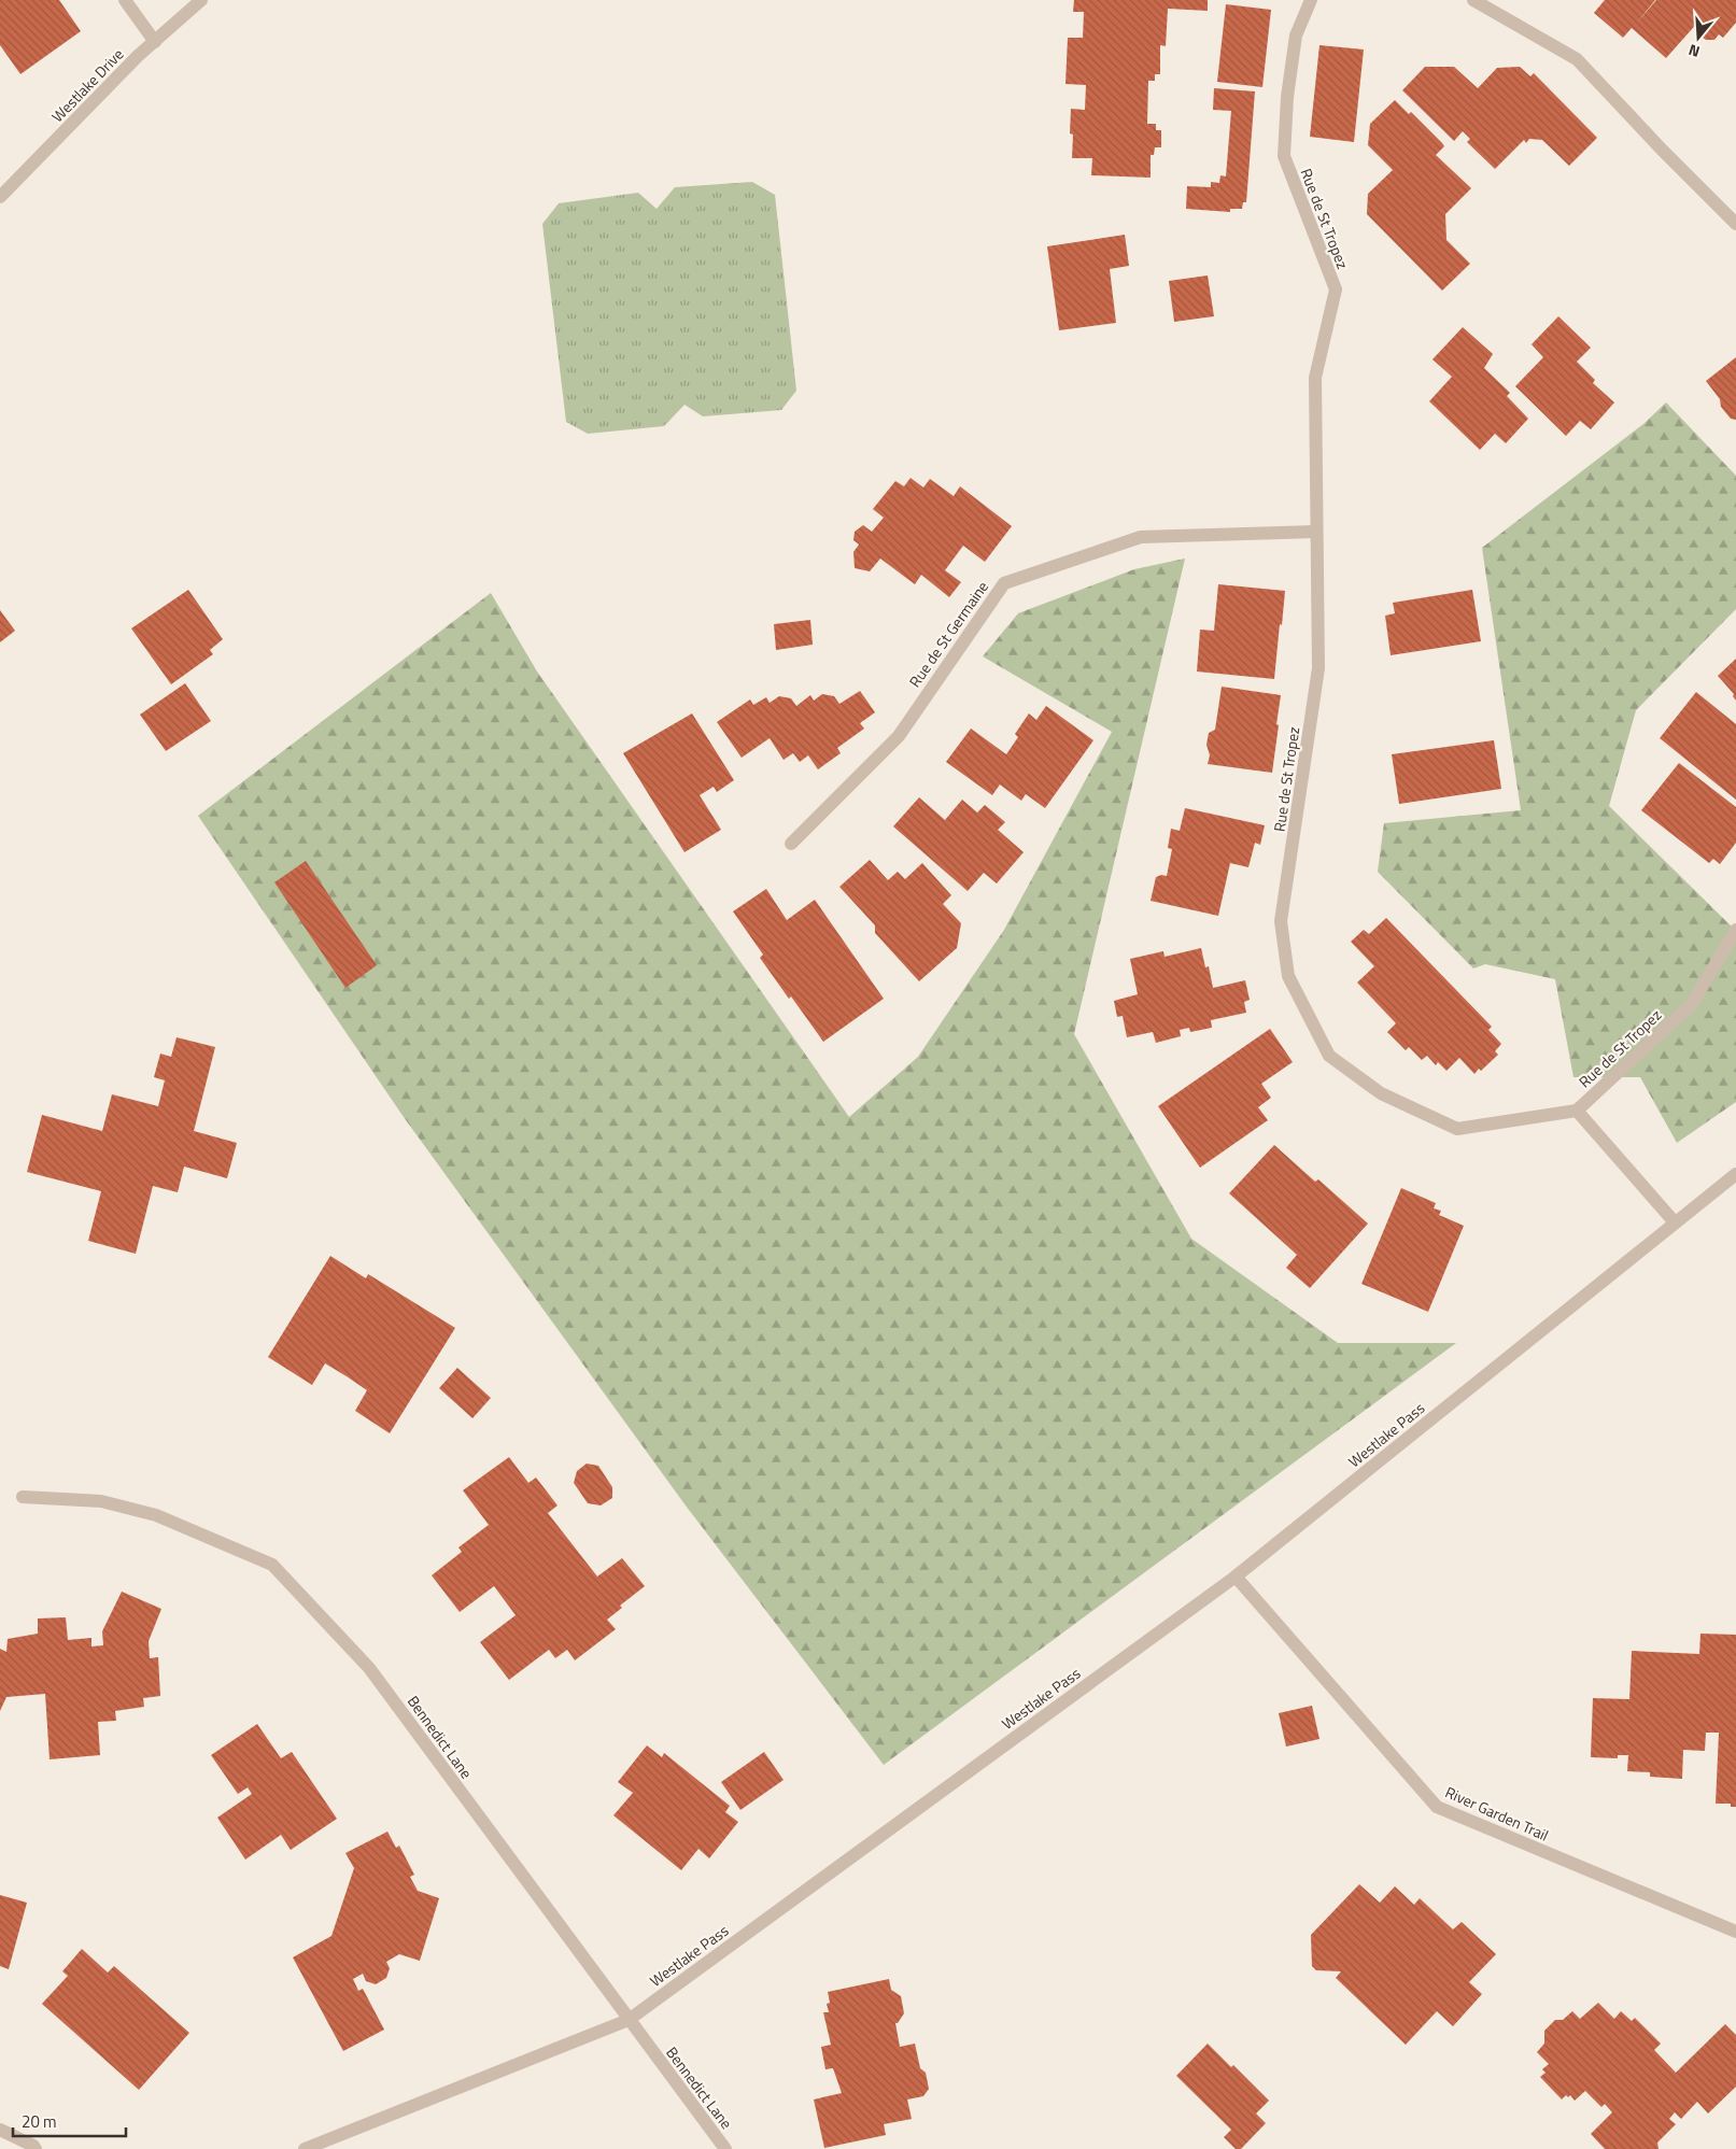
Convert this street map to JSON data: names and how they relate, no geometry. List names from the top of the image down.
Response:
{
  "streets": {
    "street": [
      "Westlake Drive",
      "Rue de St Tropez",
      "Rue de St Germaine",
      "Westlake Pass",
      "Bennedict Lane",
      "River Garden Trail"
    ]
  },
  "crossings": [
    ["Rue de St Tropez", "Rue de St Germaine"],
    ["Westlake Pass", "Bennedict Lane"],
    ["Westlake Pass", "River Garden Trail"]
  ],
  "scale_bar": "20 m",
  "north": "bottom"
}
